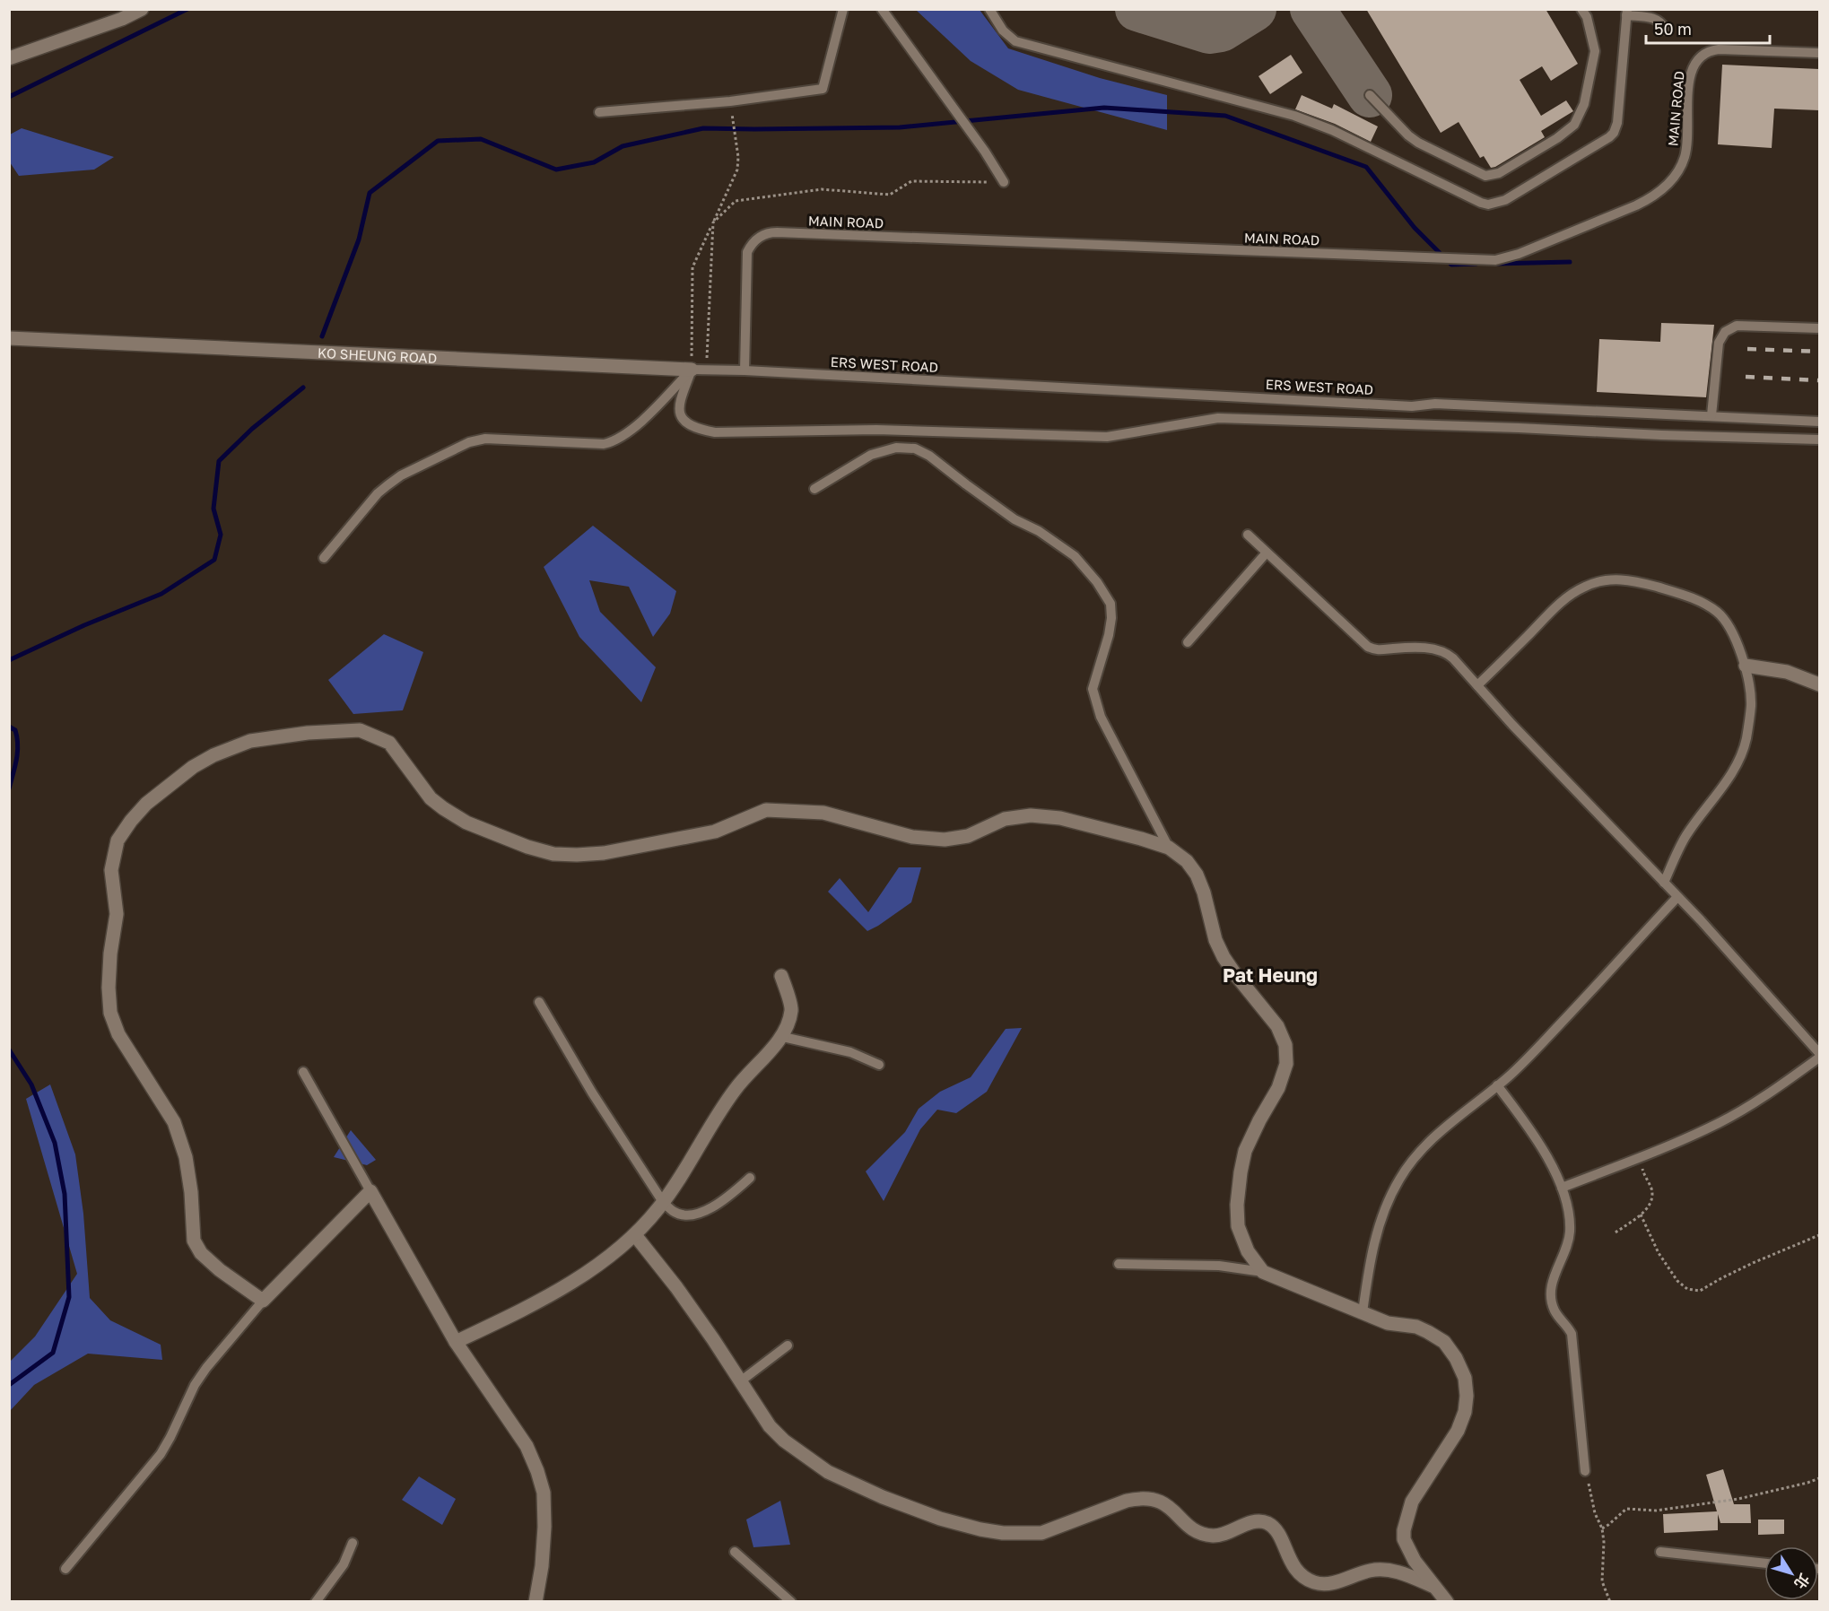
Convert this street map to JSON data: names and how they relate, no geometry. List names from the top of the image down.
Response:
{
  "streets": {
    "street": ["KO SHEUNG ROAD"],
    "lane": ["MAIN ROAD", "ERS WEST ROAD"]
  },
  "crossings": [
    ["MAIN ROAD", "KO SHEUNG ROAD"],
    ["MAIN ROAD", "ERS WEST ROAD"],
    ["KO SHEUNG ROAD", "ERS WEST ROAD"]
  ],
  "districts": ["Pat Heung"],
  "scale_bar": "50 m",
  "north": "bottom right"
}
